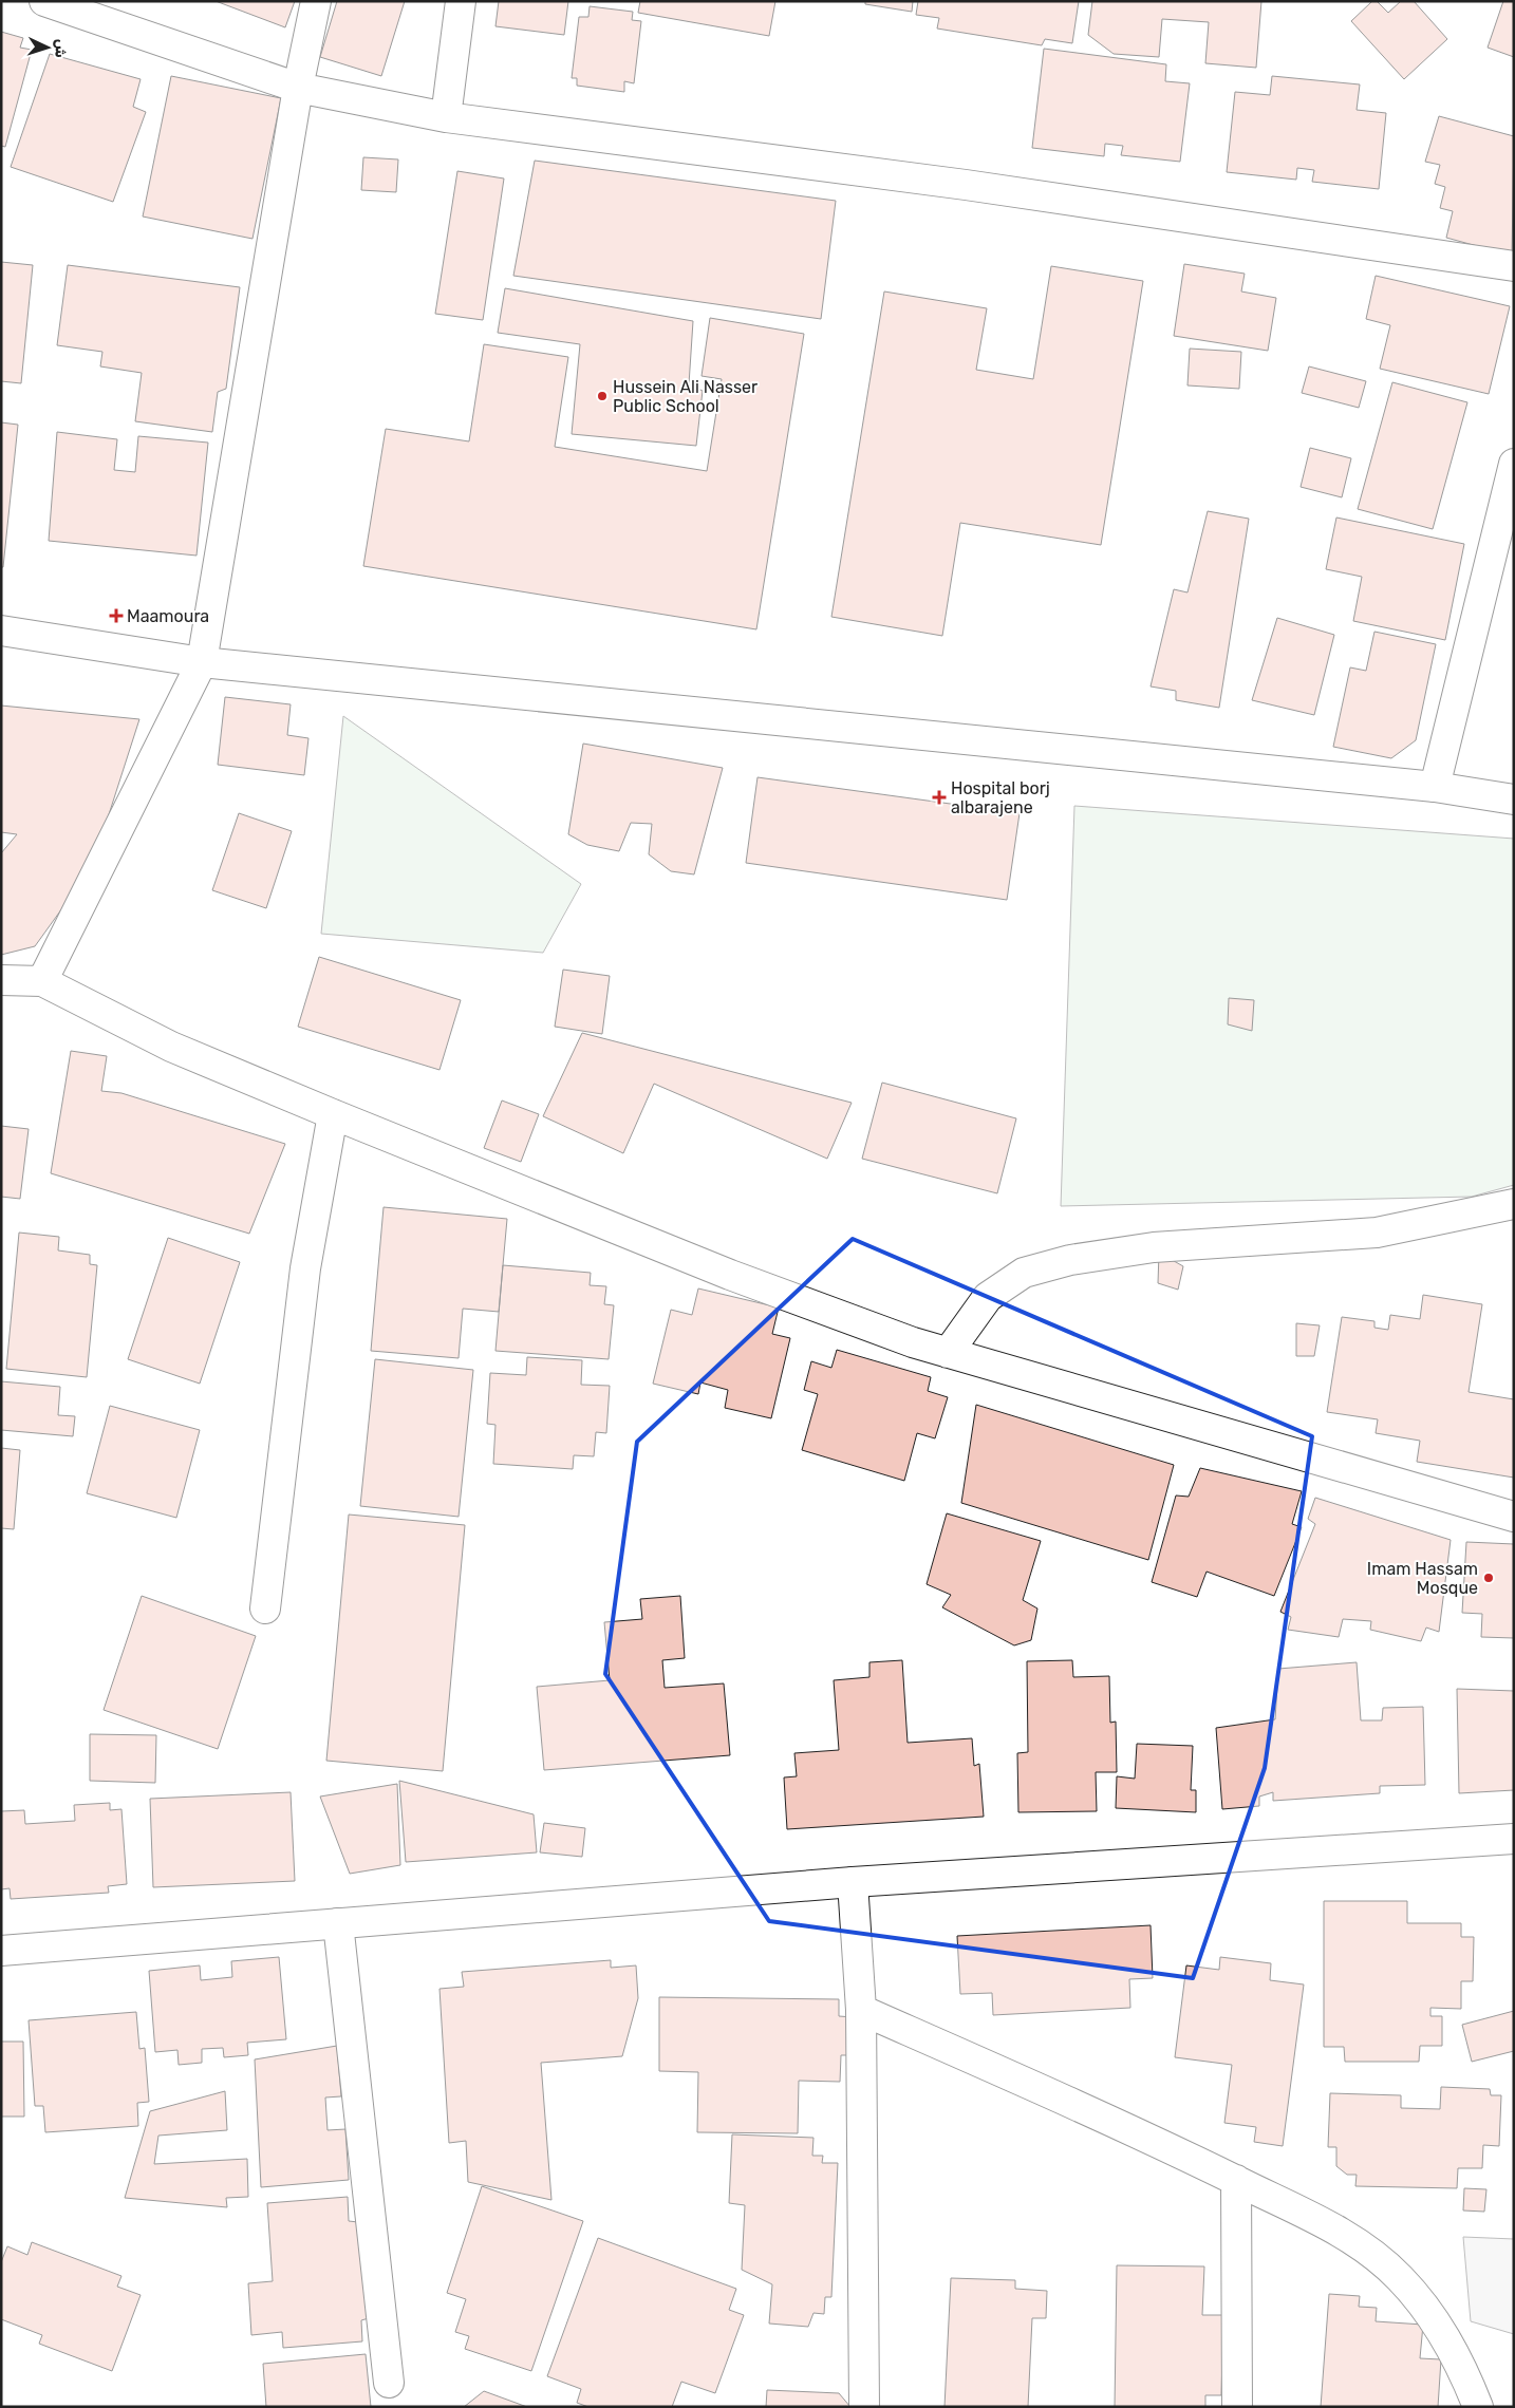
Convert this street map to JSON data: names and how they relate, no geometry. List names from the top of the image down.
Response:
{
  "places": {
    "other": ["Hussein Ali Nasser Public School", "Imam Hassam Mosque"],
    "health": ["Maamoura", "Hospital borj albarajene"]
  },
  "north": "right"
}
